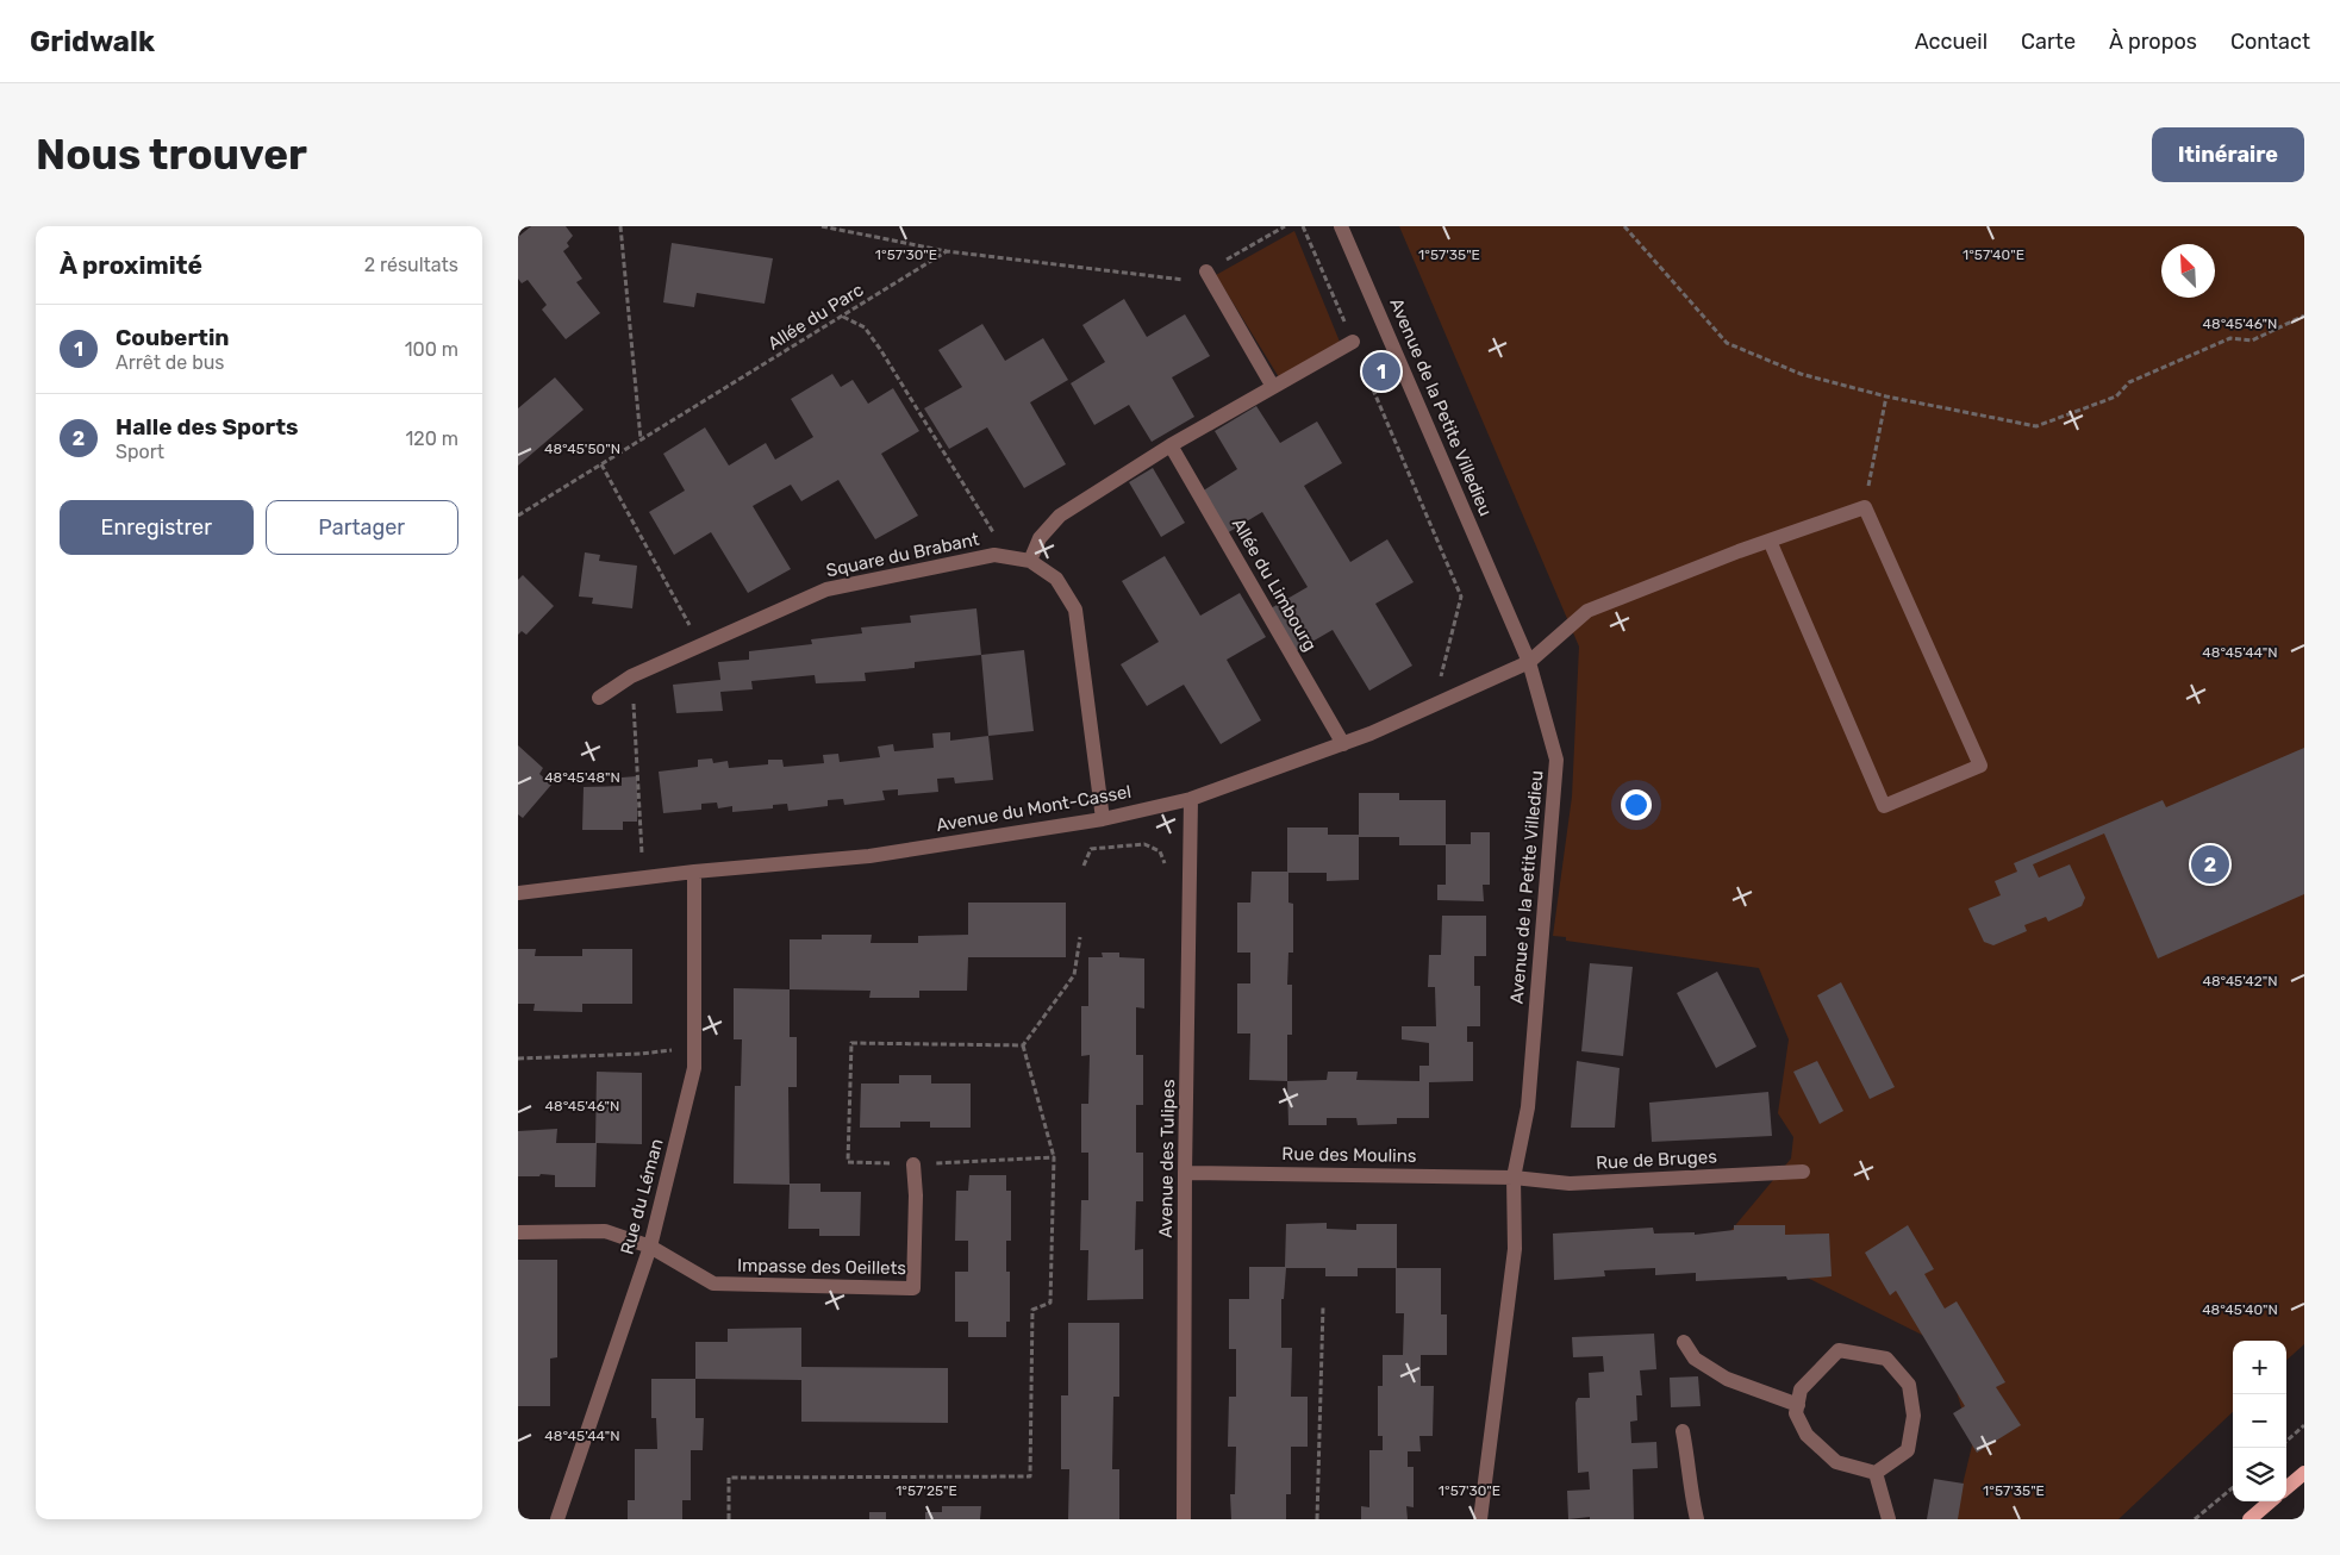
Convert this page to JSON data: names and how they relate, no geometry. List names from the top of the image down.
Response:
{
  "streets": {
    "street": [
      "Avenue de la Petite Villedieu",
      "Square du Brabant",
      "Allée du Limbourg",
      "Avenue du Mont-Cassel",
      "Rue des Moulins",
      "Avenue des Tulipes",
      "Rue de Bruges",
      "Rue du Léman",
      "Impasse des Oeillets"
    ],
    "path": ["Allée du Parc"]
  },
  "crossings": [
    ["Avenue de la Petite Villedieu", "Avenue du Mont-Cassel"],
    ["Avenue de la Petite Villedieu", "Rue des Moulins"],
    ["Avenue de la Petite Villedieu", "Rue de Bruges"],
    ["Square du Brabant", "Avenue du Mont-Cassel"],
    ["Allée du Limbourg", "Avenue du Mont-Cassel"],
    ["Avenue du Mont-Cassel", "Avenue des Tulipes"],
    ["Avenue du Mont-Cassel", "Rue du Léman"],
    ["Rue des Moulins", "Avenue des Tulipes"],
    ["Rue des Moulins", "Rue de Bruges"],
    ["Rue du Léman", "Impasse des Oeillets"]
  ],
  "north": "top left",
  "page": {
    "header": "Gridwalk",
    "nav": [
      "Accueil",
      "Carte",
      "À propos",
      "Contact"
    ],
    "buttons": [
      "Itinéraire",
      ["Enregistrer", "Partager"]
    ],
    "title": "Nous trouver",
    "heading": ["À proximité", "2 résultats"],
    "list": [
      {
        "mark": "1",
        "name": "Coubertin",
        "note": "Arrêt de bus",
        "value": "100 m"
      },
      {
        "mark": "2",
        "name": "Halle des Sports",
        "note": "Sport",
        "value": "120 m"
      }
    ],
    "pins": ["1", "2"],
    "map_buttons": ["+", "−"]
  },
  "coordinates": [
    "1°57'40\"E",
    "1°57'30\"E",
    "1°57'35\"E",
    "48°45'46\"N",
    "48°45'50\"N",
    "48°45'44\"N",
    "48°45'48\"N",
    "48°45'42\"N",
    "48°45'40\"N",
    "1°57'25\"E"
  ]
}
